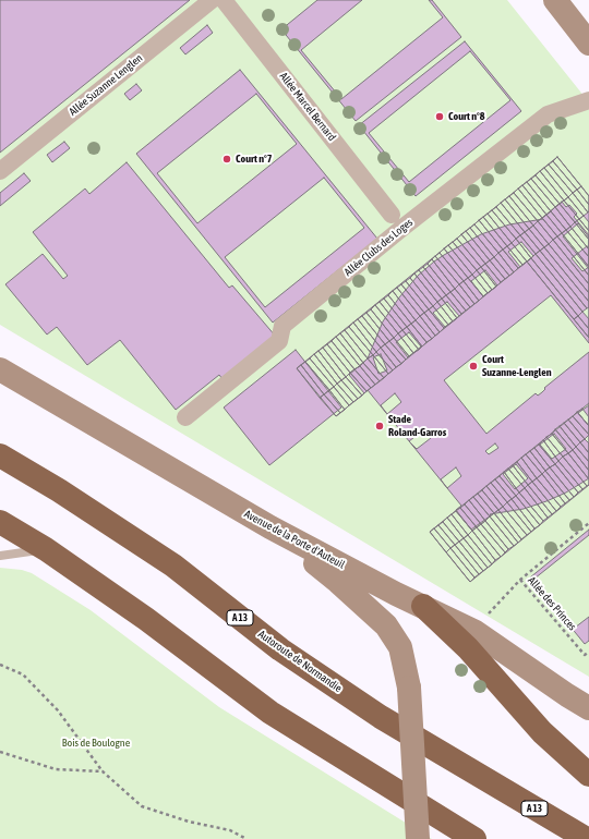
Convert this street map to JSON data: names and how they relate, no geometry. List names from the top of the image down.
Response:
{
  "streets": {
    "highway": ["A 13", "Autoroute de Normandie"],
    "main road": ["Avenue de la Porte d'Auteuil"],
    "street": ["Allée Suzanne Lenglen", "Allée Marcel Bernard", "Allée Clubs des Loges"],
    "path": ["Allée des Princes"]
  },
  "parks": ["Bois de Boulogne"],
  "places": [
    "Court n°8",
    "Court n°7",
    "Court Suzanne-Lenglen",
    "Stade Roland-Garros"
  ]
}
